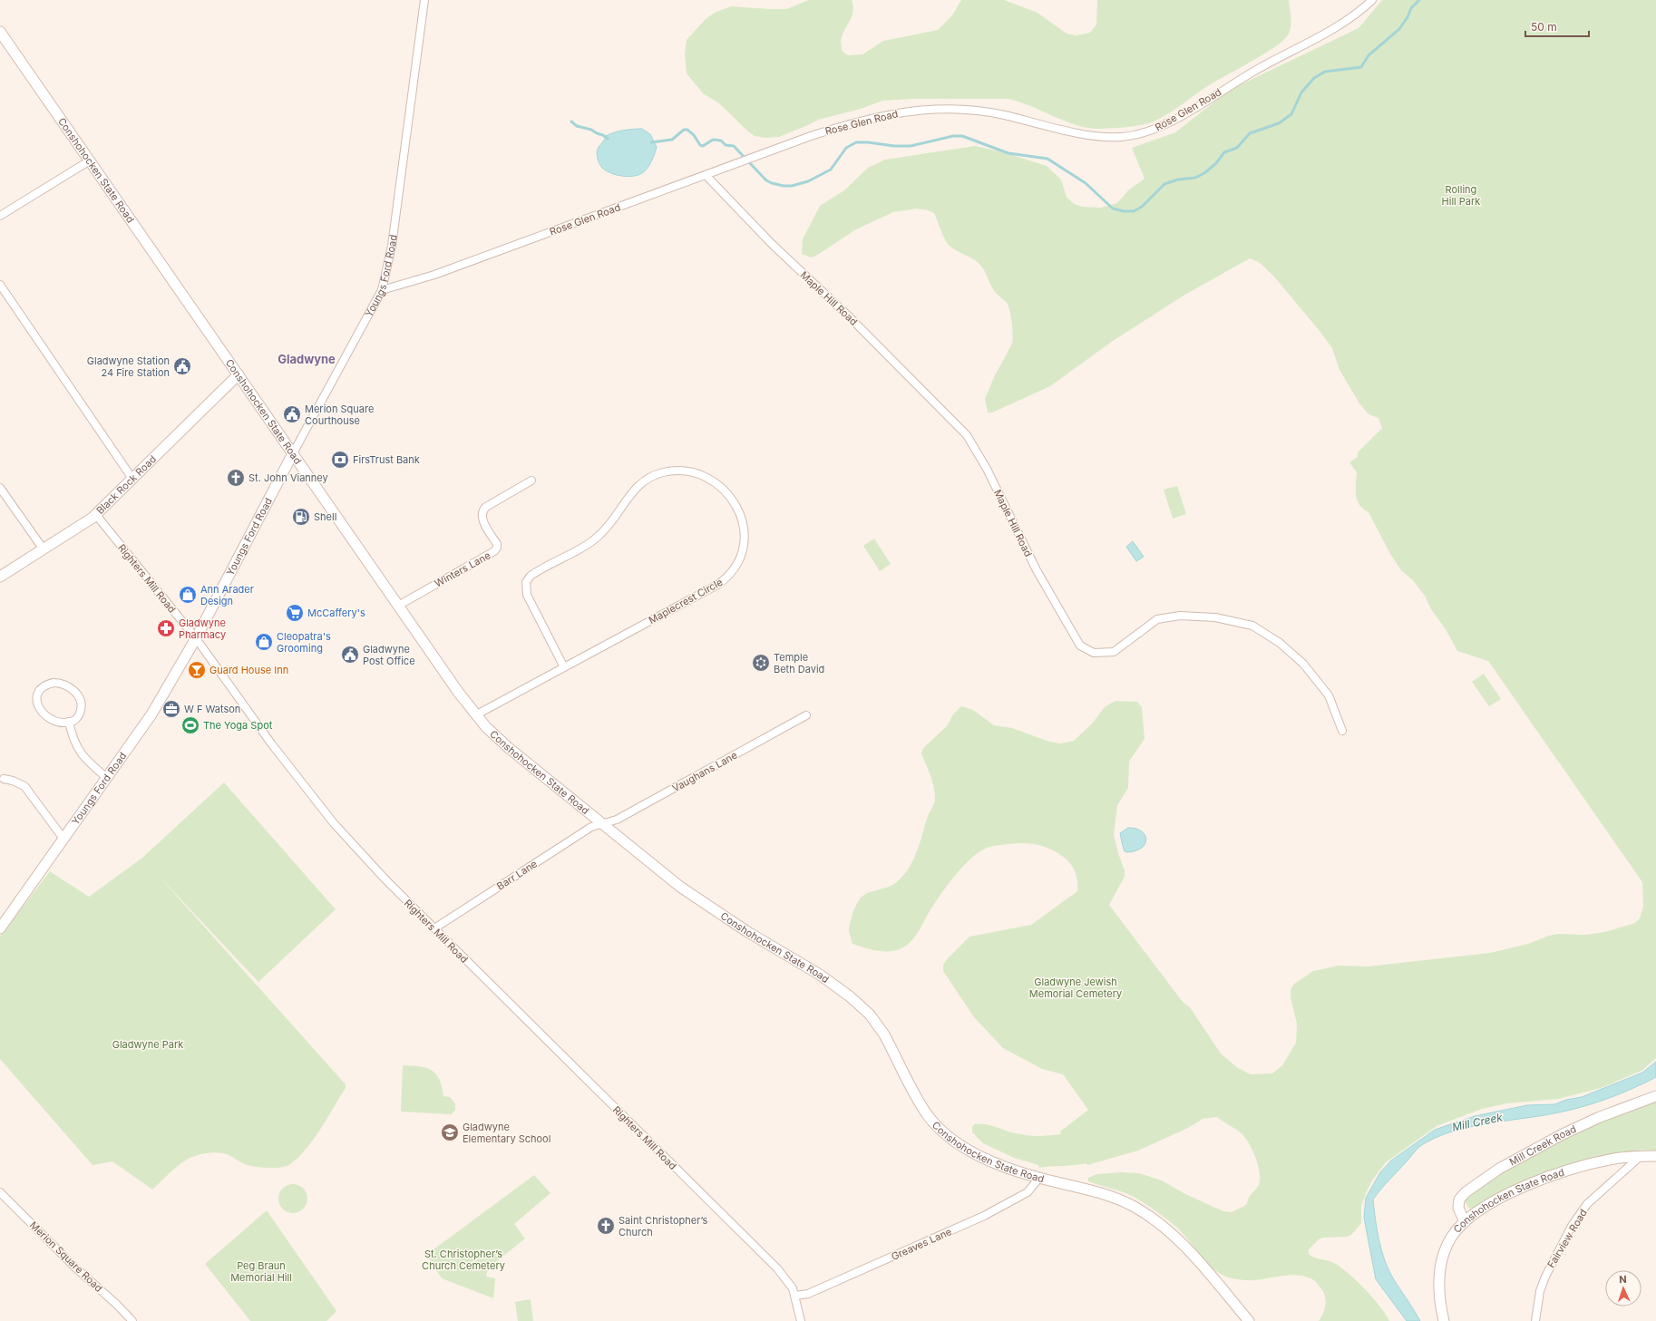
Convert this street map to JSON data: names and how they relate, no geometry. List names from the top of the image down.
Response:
{
  "streets": {
    "main road": [
      "Conshohocken State Road",
      "Youngs Ford Road",
      "Black Rock Road",
      "Mill Creek Road"
    ],
    "street": [
      "Rose Glen Road",
      "Maple Hill Road",
      "Winters Lane",
      "Righters Mill Road",
      "Maplecrest Circle",
      "Vaughans Lane",
      "Barr Lane",
      "Fairview Road",
      "Greaves Lane",
      "Merion Square Road"
    ]
  },
  "crossings": [
    ["Rose Glen Road", "Youngs Ford Road"],
    ["Rose Glen Road", "Maple Hill Road"],
    ["Conshohocken State Road", "Youngs Ford Road"],
    ["Conshohocken State Road", "Black Rock Road"],
    ["Conshohocken State Road", "Winters Lane"],
    ["Conshohocken State Road", "Maplecrest Circle"],
    ["Conshohocken State Road", "Vaughans Lane"],
    ["Conshohocken State Road", "Barr Lane"],
    ["Conshohocken State Road", "Mill Creek Road"],
    ["Conshohocken State Road", "Fairview Road"],
    ["Conshohocken State Road", "Greaves Lane"],
    ["Youngs Ford Road", "Righters Mill Road"],
    ["Black Rock Road", "Righters Mill Road"],
    ["Righters Mill Road", "Barr Lane"],
    ["Righters Mill Road", "Greaves Lane"],
    ["Vaughans Lane", "Barr Lane"]
  ],
  "districts": ["Gladwyne"],
  "water": ["Mill Creek"],
  "parks": [
    "Rolling Hill Park",
    "Gladwyne Jewish Memorial Cemetery",
    "Gladwyne Park",
    "St. Christopher’s Church Cemetery",
    "Peg Braun Memorial Hill"
  ],
  "places": {
    "public building": ["Gladwyne Station 24 Fire Station", "Merion Square Courthouse", "Gladwyne Post Office"],
    "bank": ["FirsTrust Bank"],
    "church": ["St. John Vianney", "Saint Christopher’s Church"],
    "fuel station": ["Shell"],
    "shop": ["Ann Arader Design", "Cleopatra's Grooming"],
    "supermarket": ["McCaffery's"],
    "pharmacy": ["Gladwyne Pharmacy"],
    "synagogue": ["Temple Beth David"],
    "bar": ["Guard House Inn"],
    "office": ["W F Watson"],
    "sports": ["The Yoga Spot"],
    "school or university": ["Gladwyne Elementary School"]
  },
  "scale_bar": "50 m",
  "north": "top"
}
